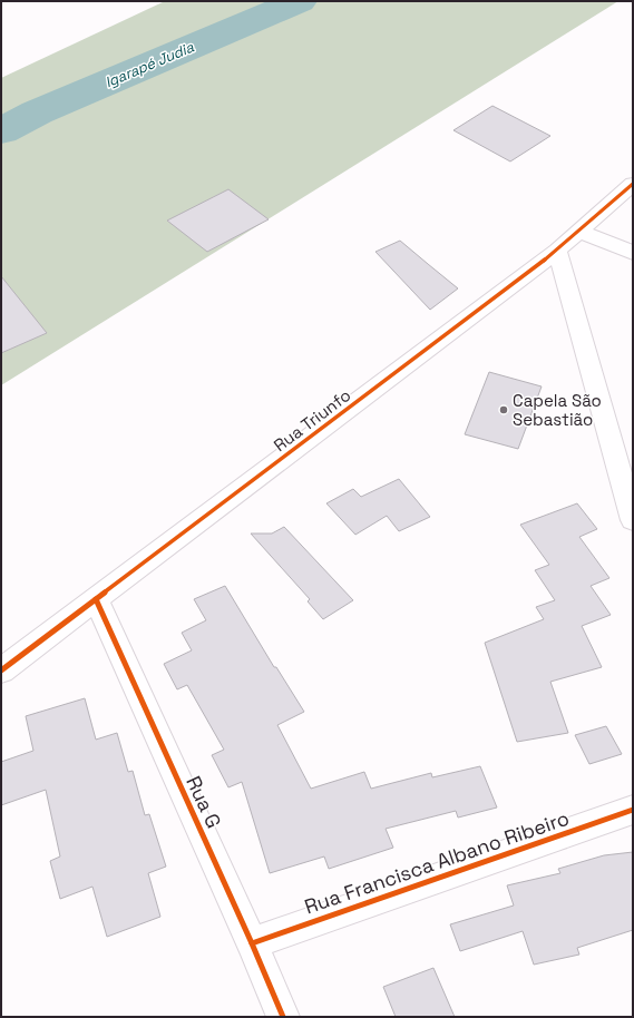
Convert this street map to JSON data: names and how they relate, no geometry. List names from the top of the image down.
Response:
{
  "streets": {
    "street": ["Rua Triunfo", "Rua G", "Rua Francisca Albano Ribeiro"]
  },
  "crossings": [
    ["Rua Triunfo", "Rua G"],
    ["Rua G", "Rua Francisca Albano Ribeiro"]
  ],
  "water": ["Igarapé Judia"],
  "places": ["Capela São Sebastião"]
}
